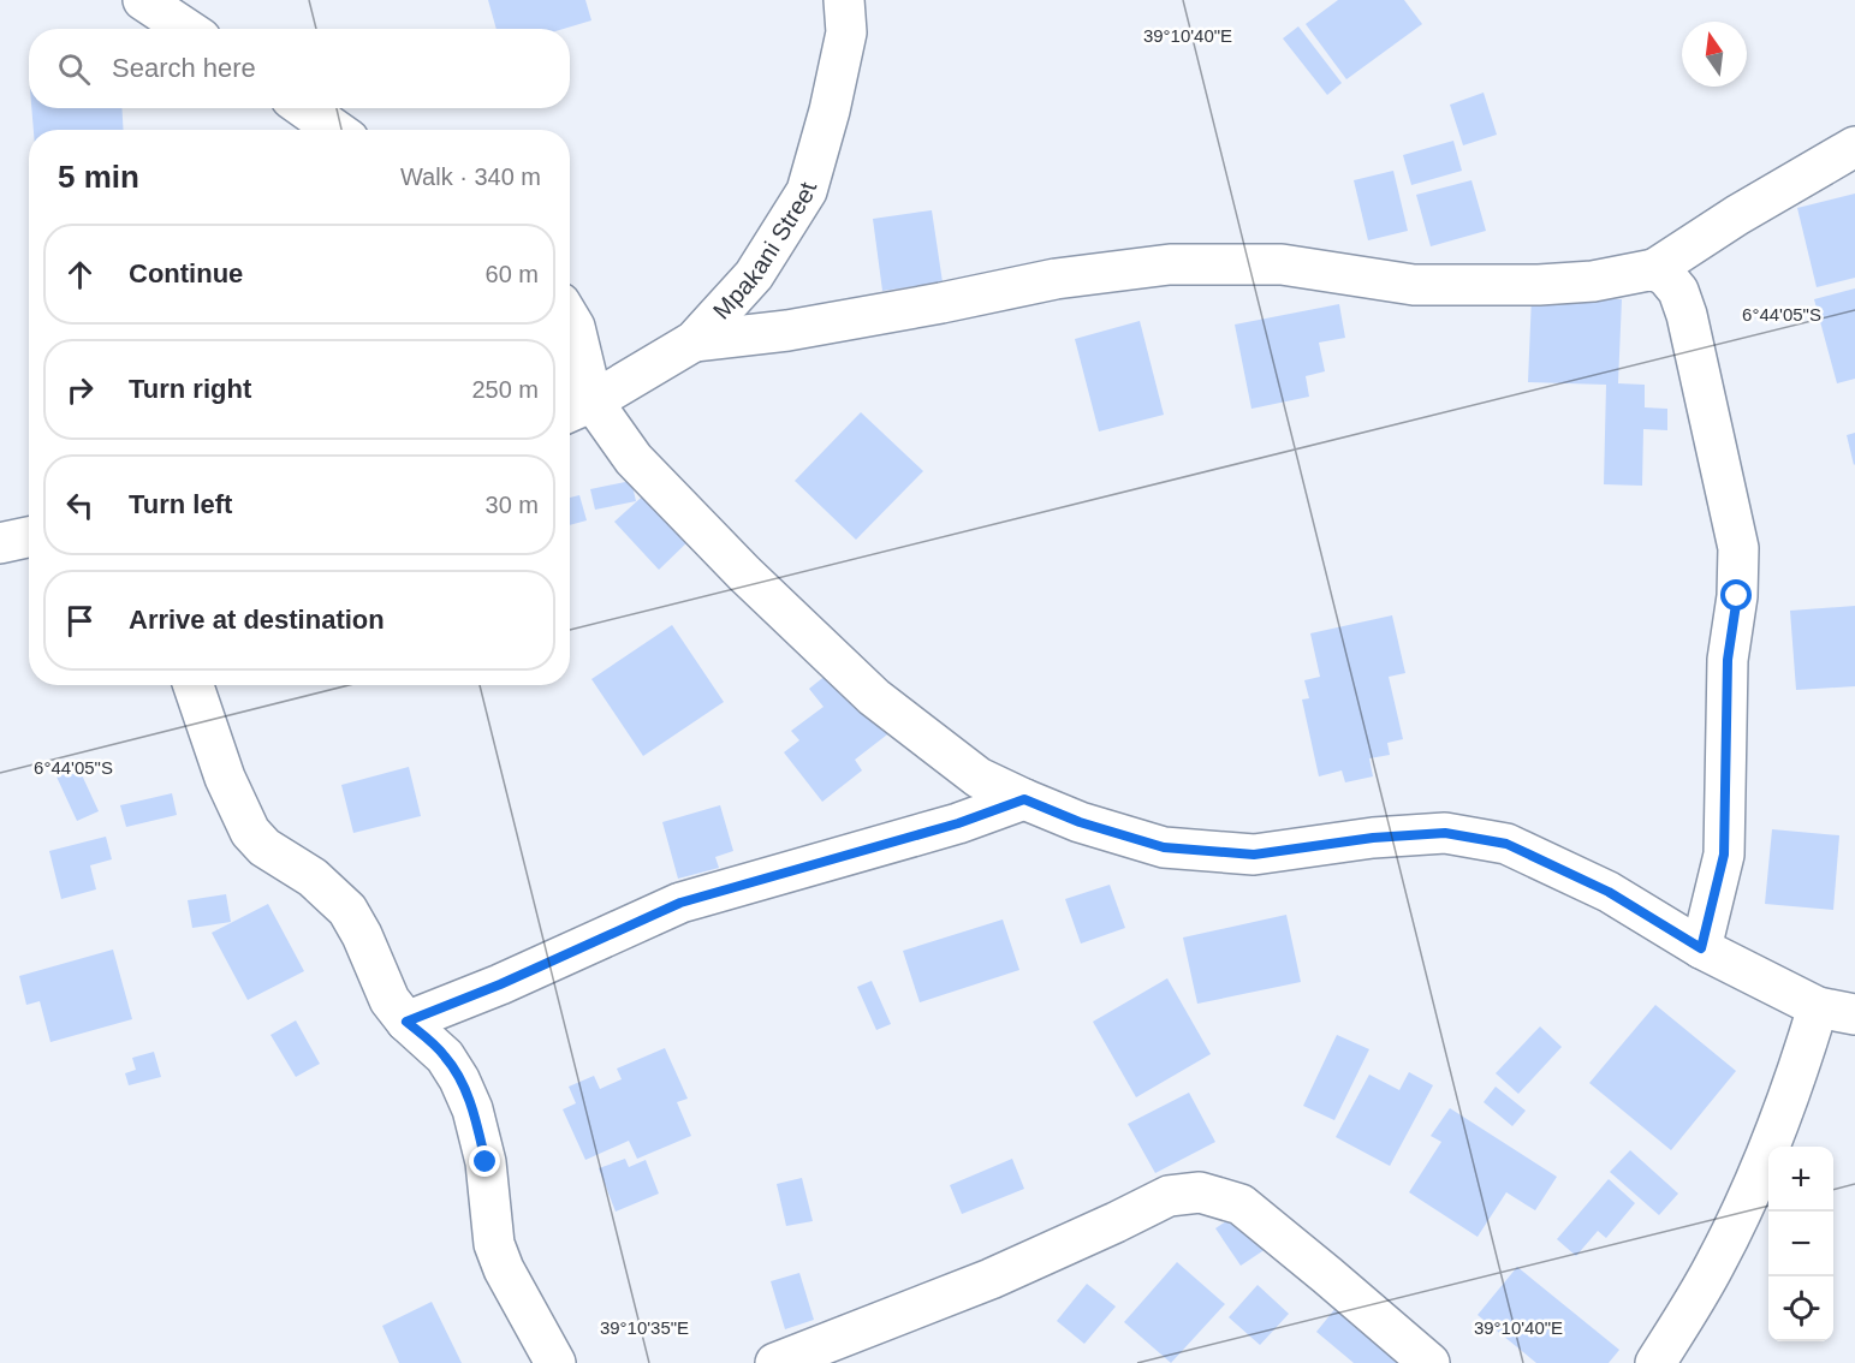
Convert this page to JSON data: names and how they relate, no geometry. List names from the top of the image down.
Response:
{
  "streets": {
    "street": ["Mpakani Street"]
  },
  "north": "top",
  "page": {
    "search": "Search here",
    "heading": ["5 min", "Walk · 340 m"],
    "list": [
      ["Continue", "60 m"],
      ["Turn right", "250 m"],
      ["Turn left", "30 m"],
      "Arrive at destination"
    ],
    "map_buttons": ["+", "−"]
  },
  "coordinates": ["39°10'40\"E", "6°44'05\"S", "39°10'35\"E"]
}
